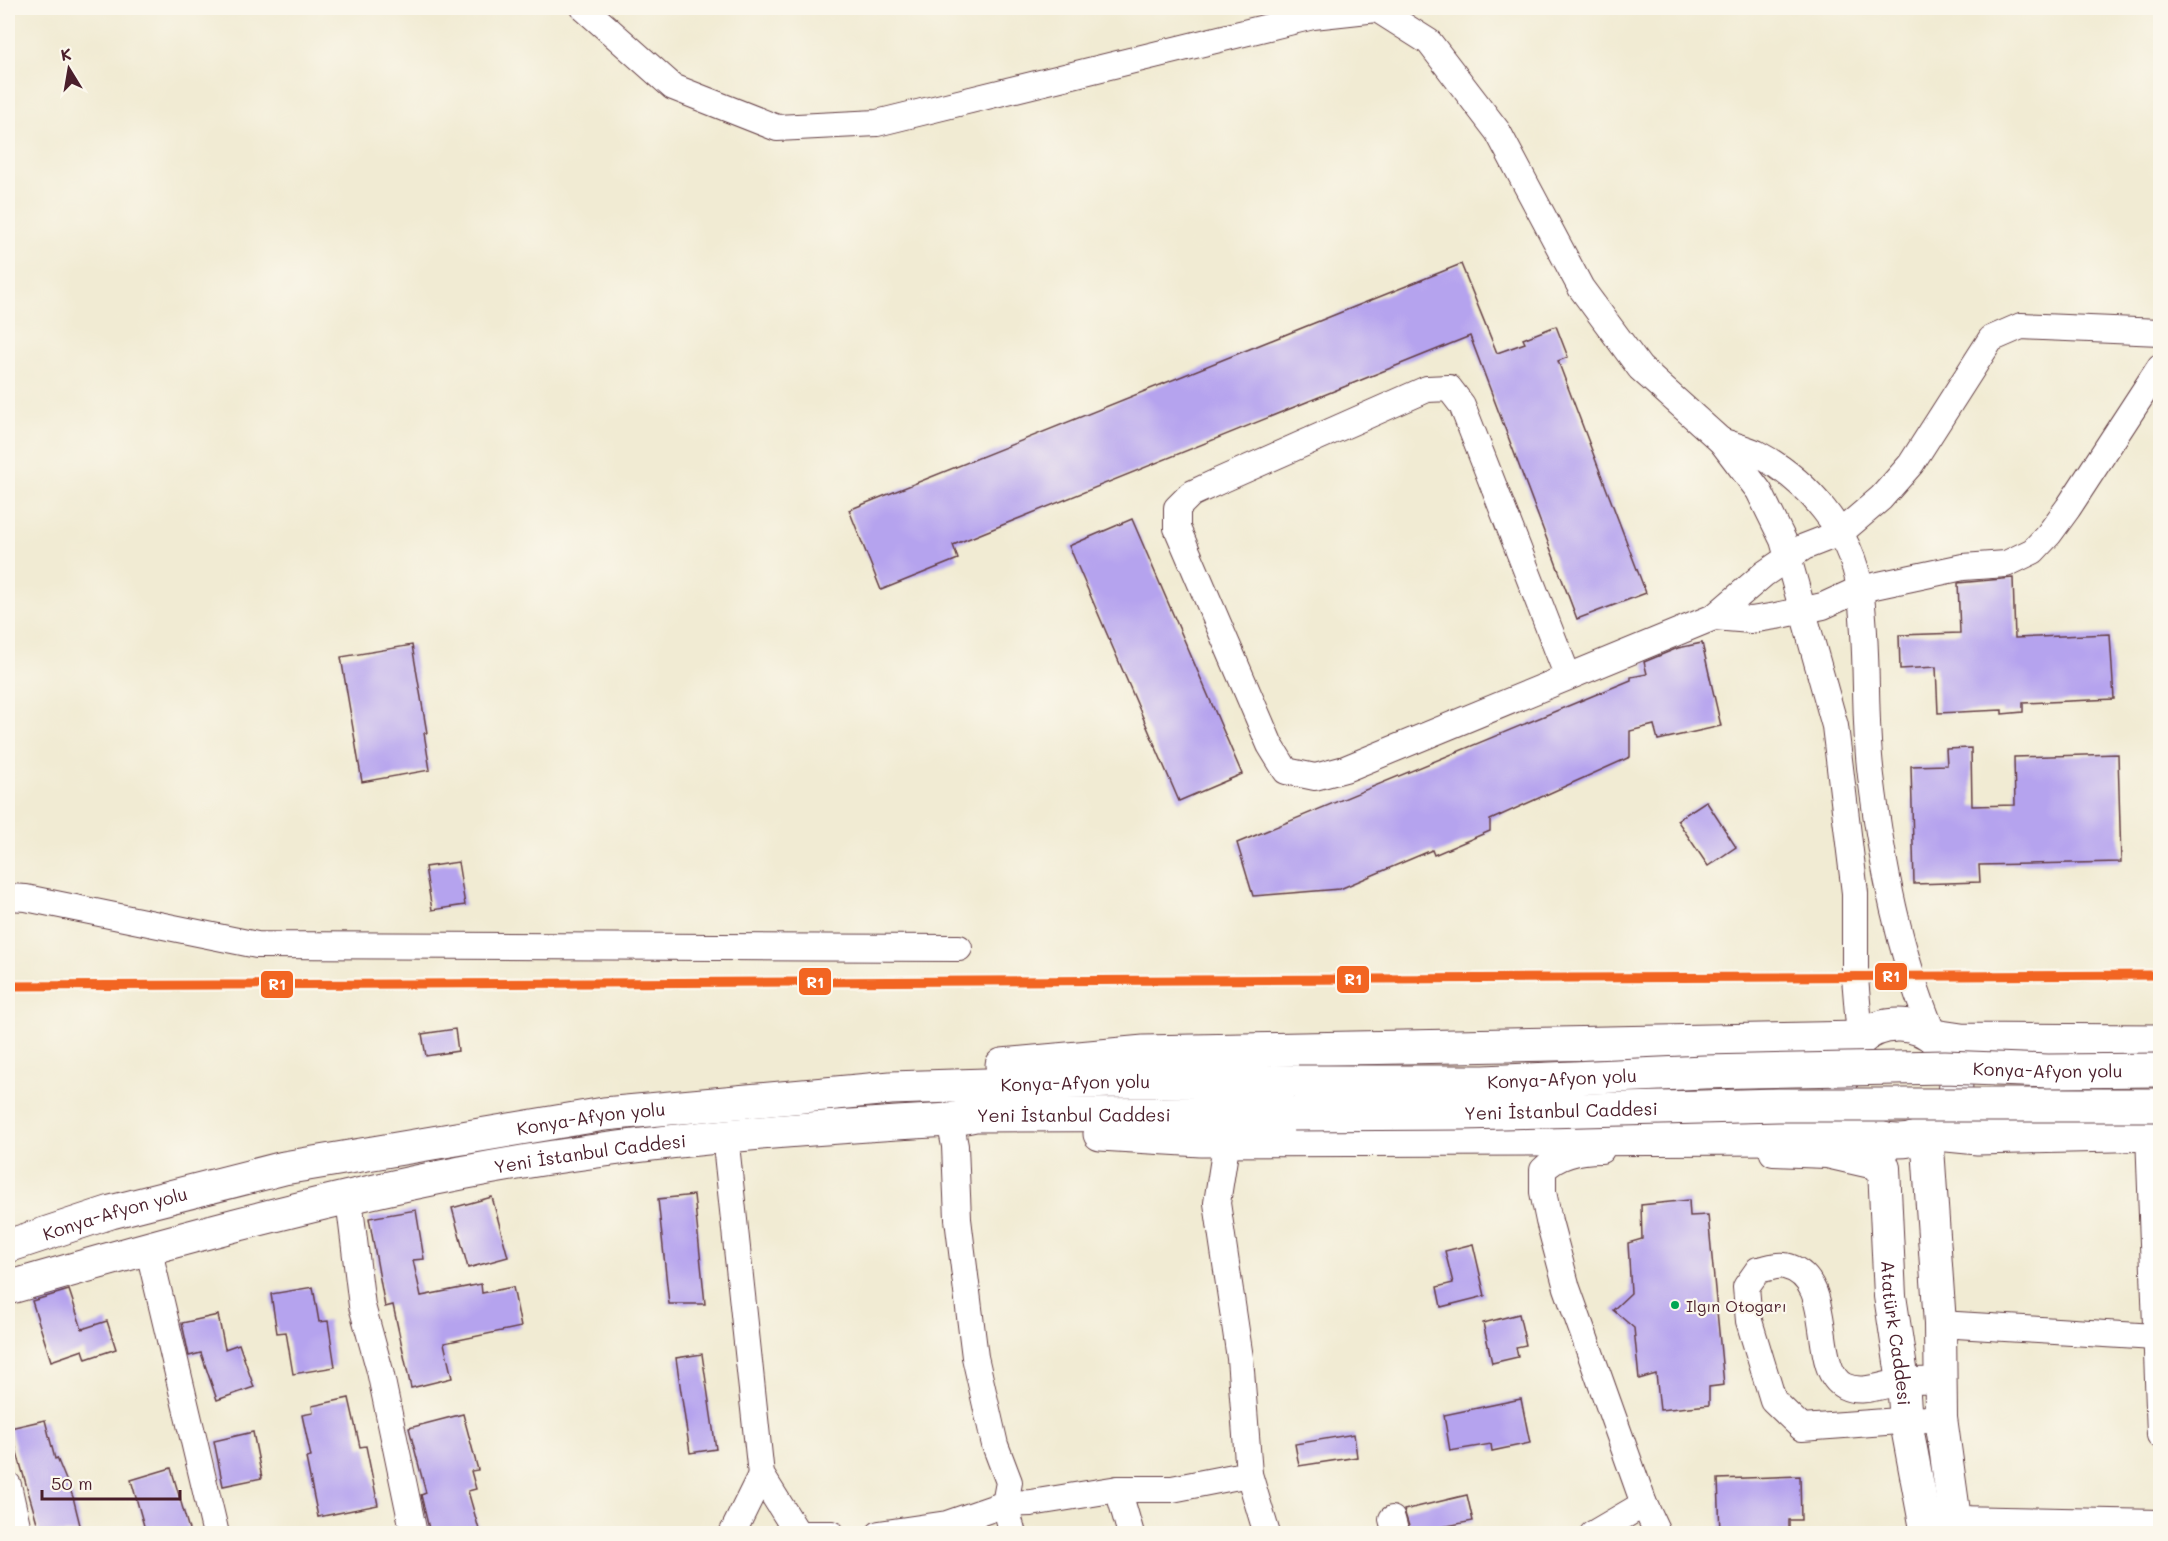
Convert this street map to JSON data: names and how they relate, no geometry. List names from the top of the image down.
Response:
{
  "streets": {
    "highway": ["Konya-Afyon yolu", "Yeni İstanbul Caddesi"],
    "main road": ["Atatürk Caddesi"]
  },
  "places": ["Ilgın Otogarı"],
  "lines": ["transit line R1"],
  "scale_bar": "50 m",
  "north": "top"
}
